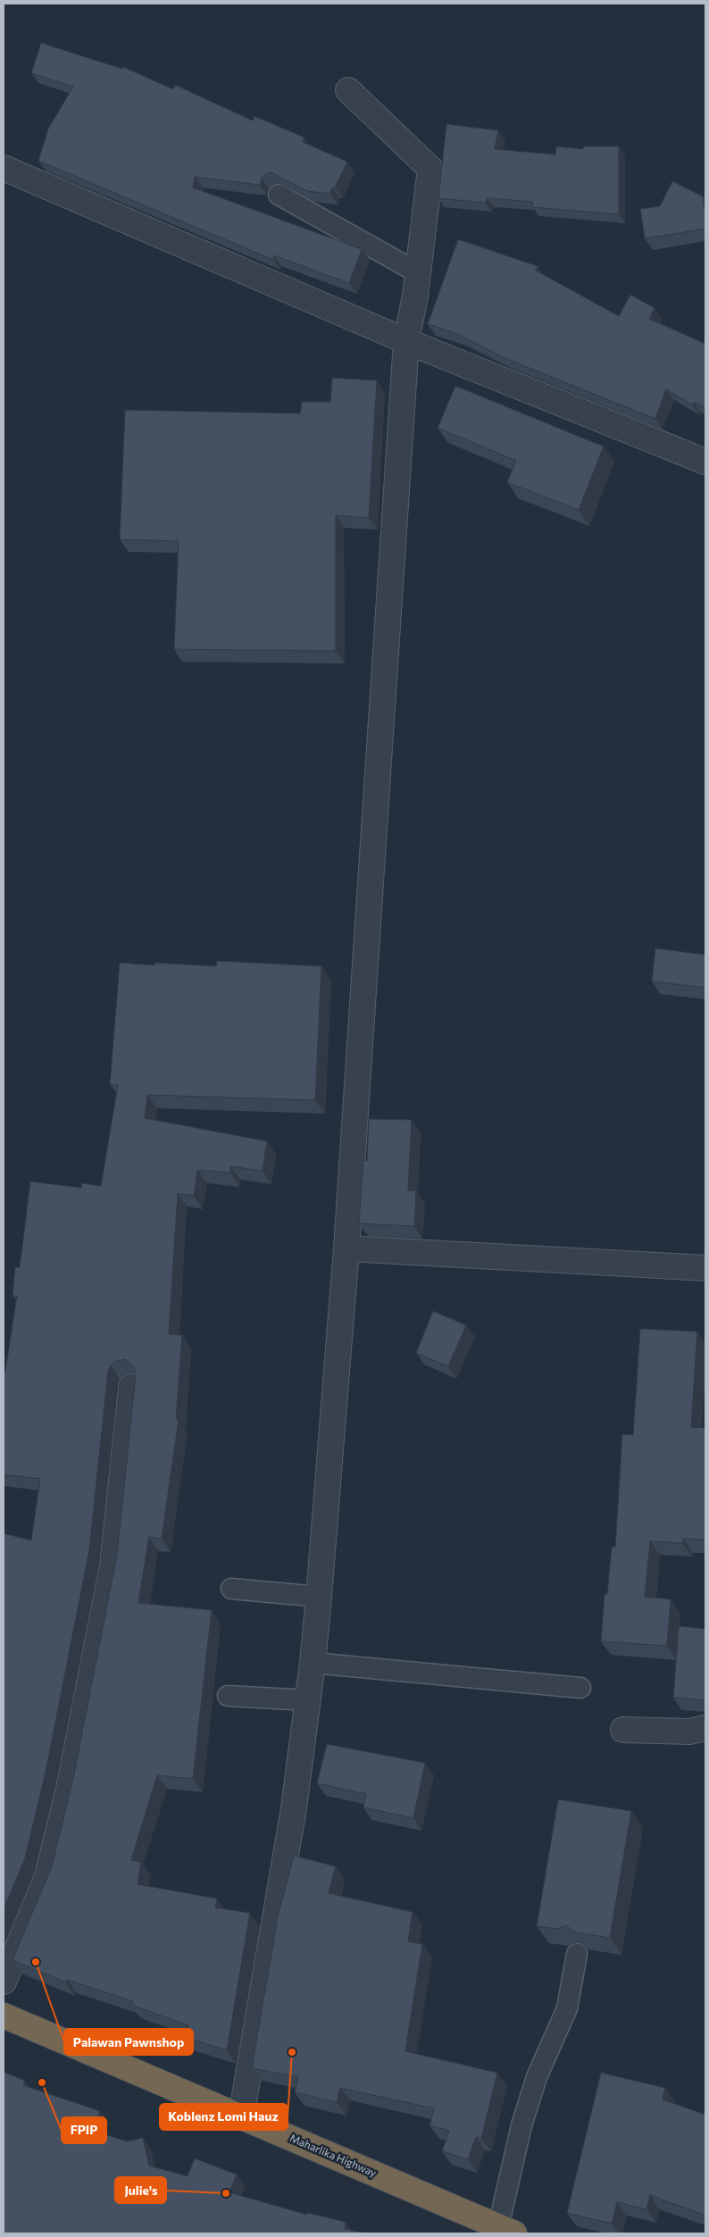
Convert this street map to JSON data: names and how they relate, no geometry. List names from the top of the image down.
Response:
{
  "streets": {
    "highway": ["Maharlika Highway"]
  },
  "places": [
    "Palawan Pawnshop",
    "Koblenz Lomi Hauz",
    "FPIP",
    "Julie's"
  ]
}
